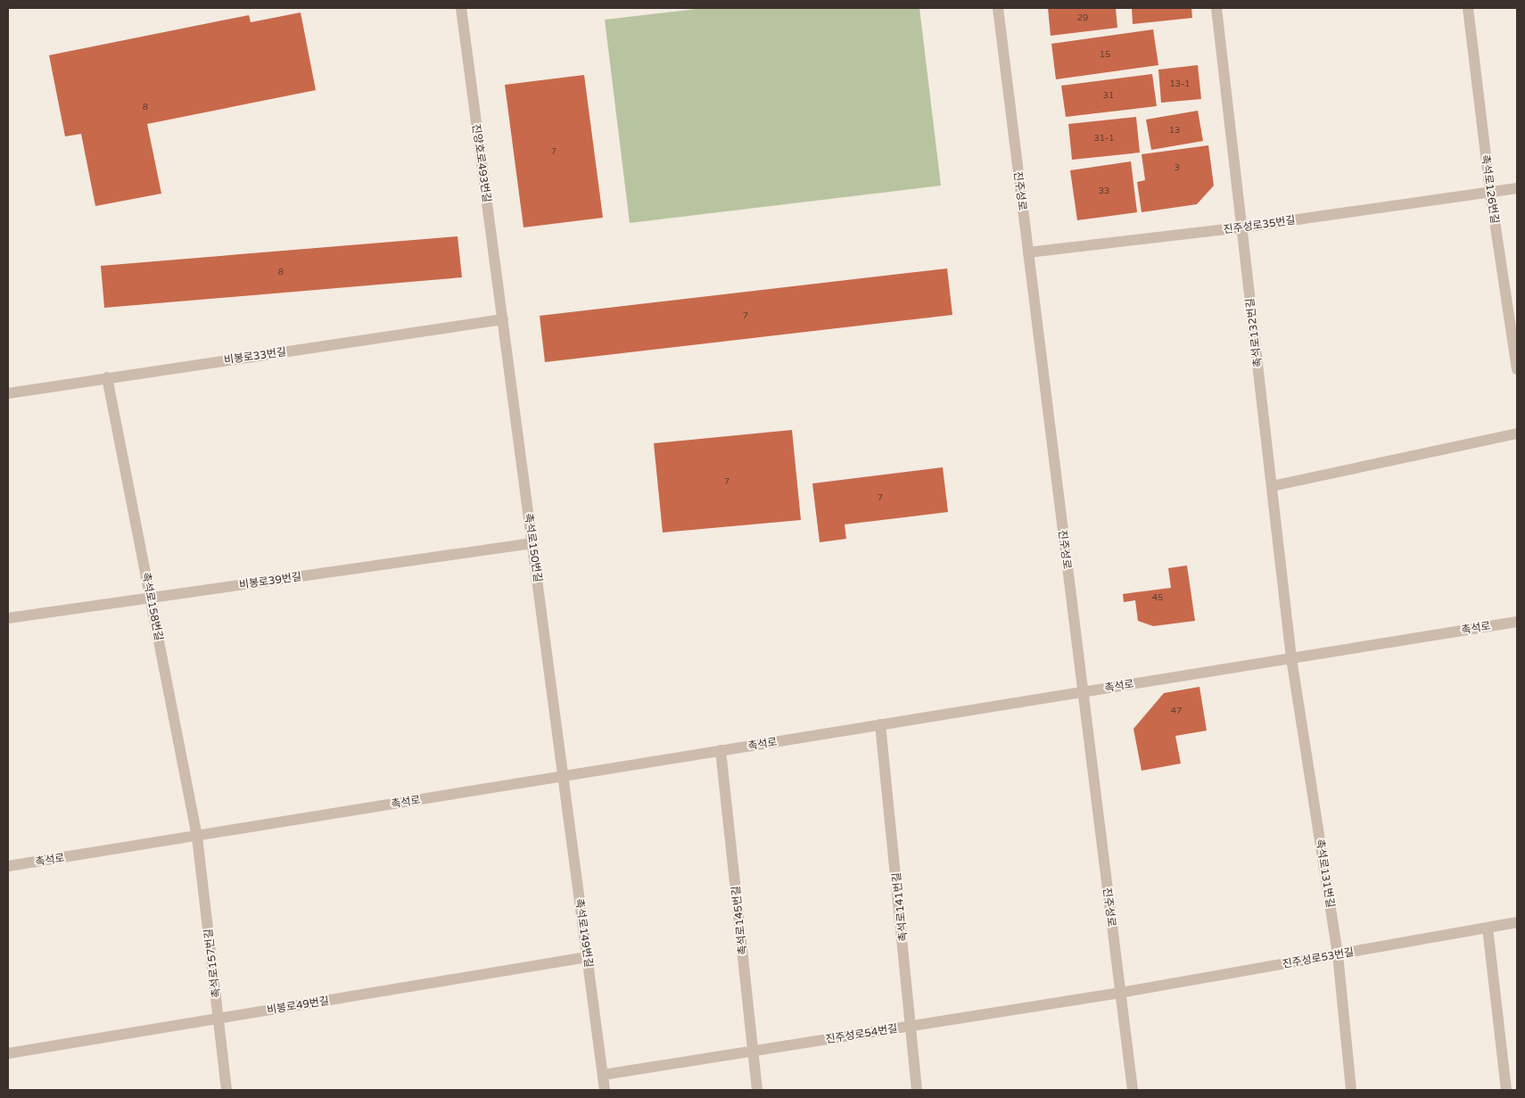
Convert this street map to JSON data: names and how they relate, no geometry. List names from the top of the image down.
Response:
{
  "streets": {
    "street": [
      "진양호로493번길",
      "촉석로126번길",
      "진주성로",
      "진주성로35번길",
      "촉석로132번길",
      "비봉로33번길",
      "촉석로150번길",
      "비봉로39번길",
      "촉석로158번길",
      "촉석로",
      "촉석로131번길",
      "촉석로141번길",
      "촉석로145번길",
      "촉석로149번길",
      "진주성로53번길",
      "촉석로157번길",
      "비봉로49번길",
      "진주성로54번길"
    ]
  },
  "crossings": [
    ["진양호로493번길", "비봉로33번길"],
    ["진양호로493번길", "촉석로150번길"],
    ["촉석로126번길", "진주성로35번길"],
    ["진주성로", "진주성로35번길"],
    ["진주성로", "촉석로"],
    ["진주성로", "진주성로53번길"],
    ["진주성로", "진주성로54번길"],
    ["진주성로35번길", "촉석로132번길"],
    ["촉석로132번길", "촉석로"],
    ["촉석로132번길", "촉석로131번길"],
    ["비봉로33번길", "촉석로150번길"],
    ["비봉로33번길", "촉석로158번길"],
    ["촉석로150번길", "비봉로39번길"],
    ["촉석로150번길", "촉석로"],
    ["촉석로150번길", "촉석로149번길"],
    ["비봉로39번길", "촉석로158번길"],
    ["촉석로158번길", "촉석로"],
    ["촉석로158번길", "촉석로157번길"],
    ["촉석로", "촉석로131번길"],
    ["촉석로", "촉석로141번길"],
    ["촉석로", "촉석로145번길"],
    ["촉석로", "촉석로149번길"],
    ["촉석로", "촉석로157번길"],
    ["촉석로131번길", "진주성로53번길"],
    ["촉석로141번길", "진주성로54번길"],
    ["촉석로145번길", "진주성로54번길"],
    ["촉석로149번길", "비봉로49번길"],
    ["촉석로149번길", "진주성로54번길"],
    ["진주성로53번길", "진주성로54번길"],
    ["촉석로157번길", "비봉로49번길"]
  ],
  "house_numbers": [
    "29",
    "15",
    "13-1",
    "31",
    "8",
    "13",
    "31-1",
    "7",
    "3",
    "33",
    "8",
    "7",
    "7",
    "7",
    "45",
    "47"
  ]
}
